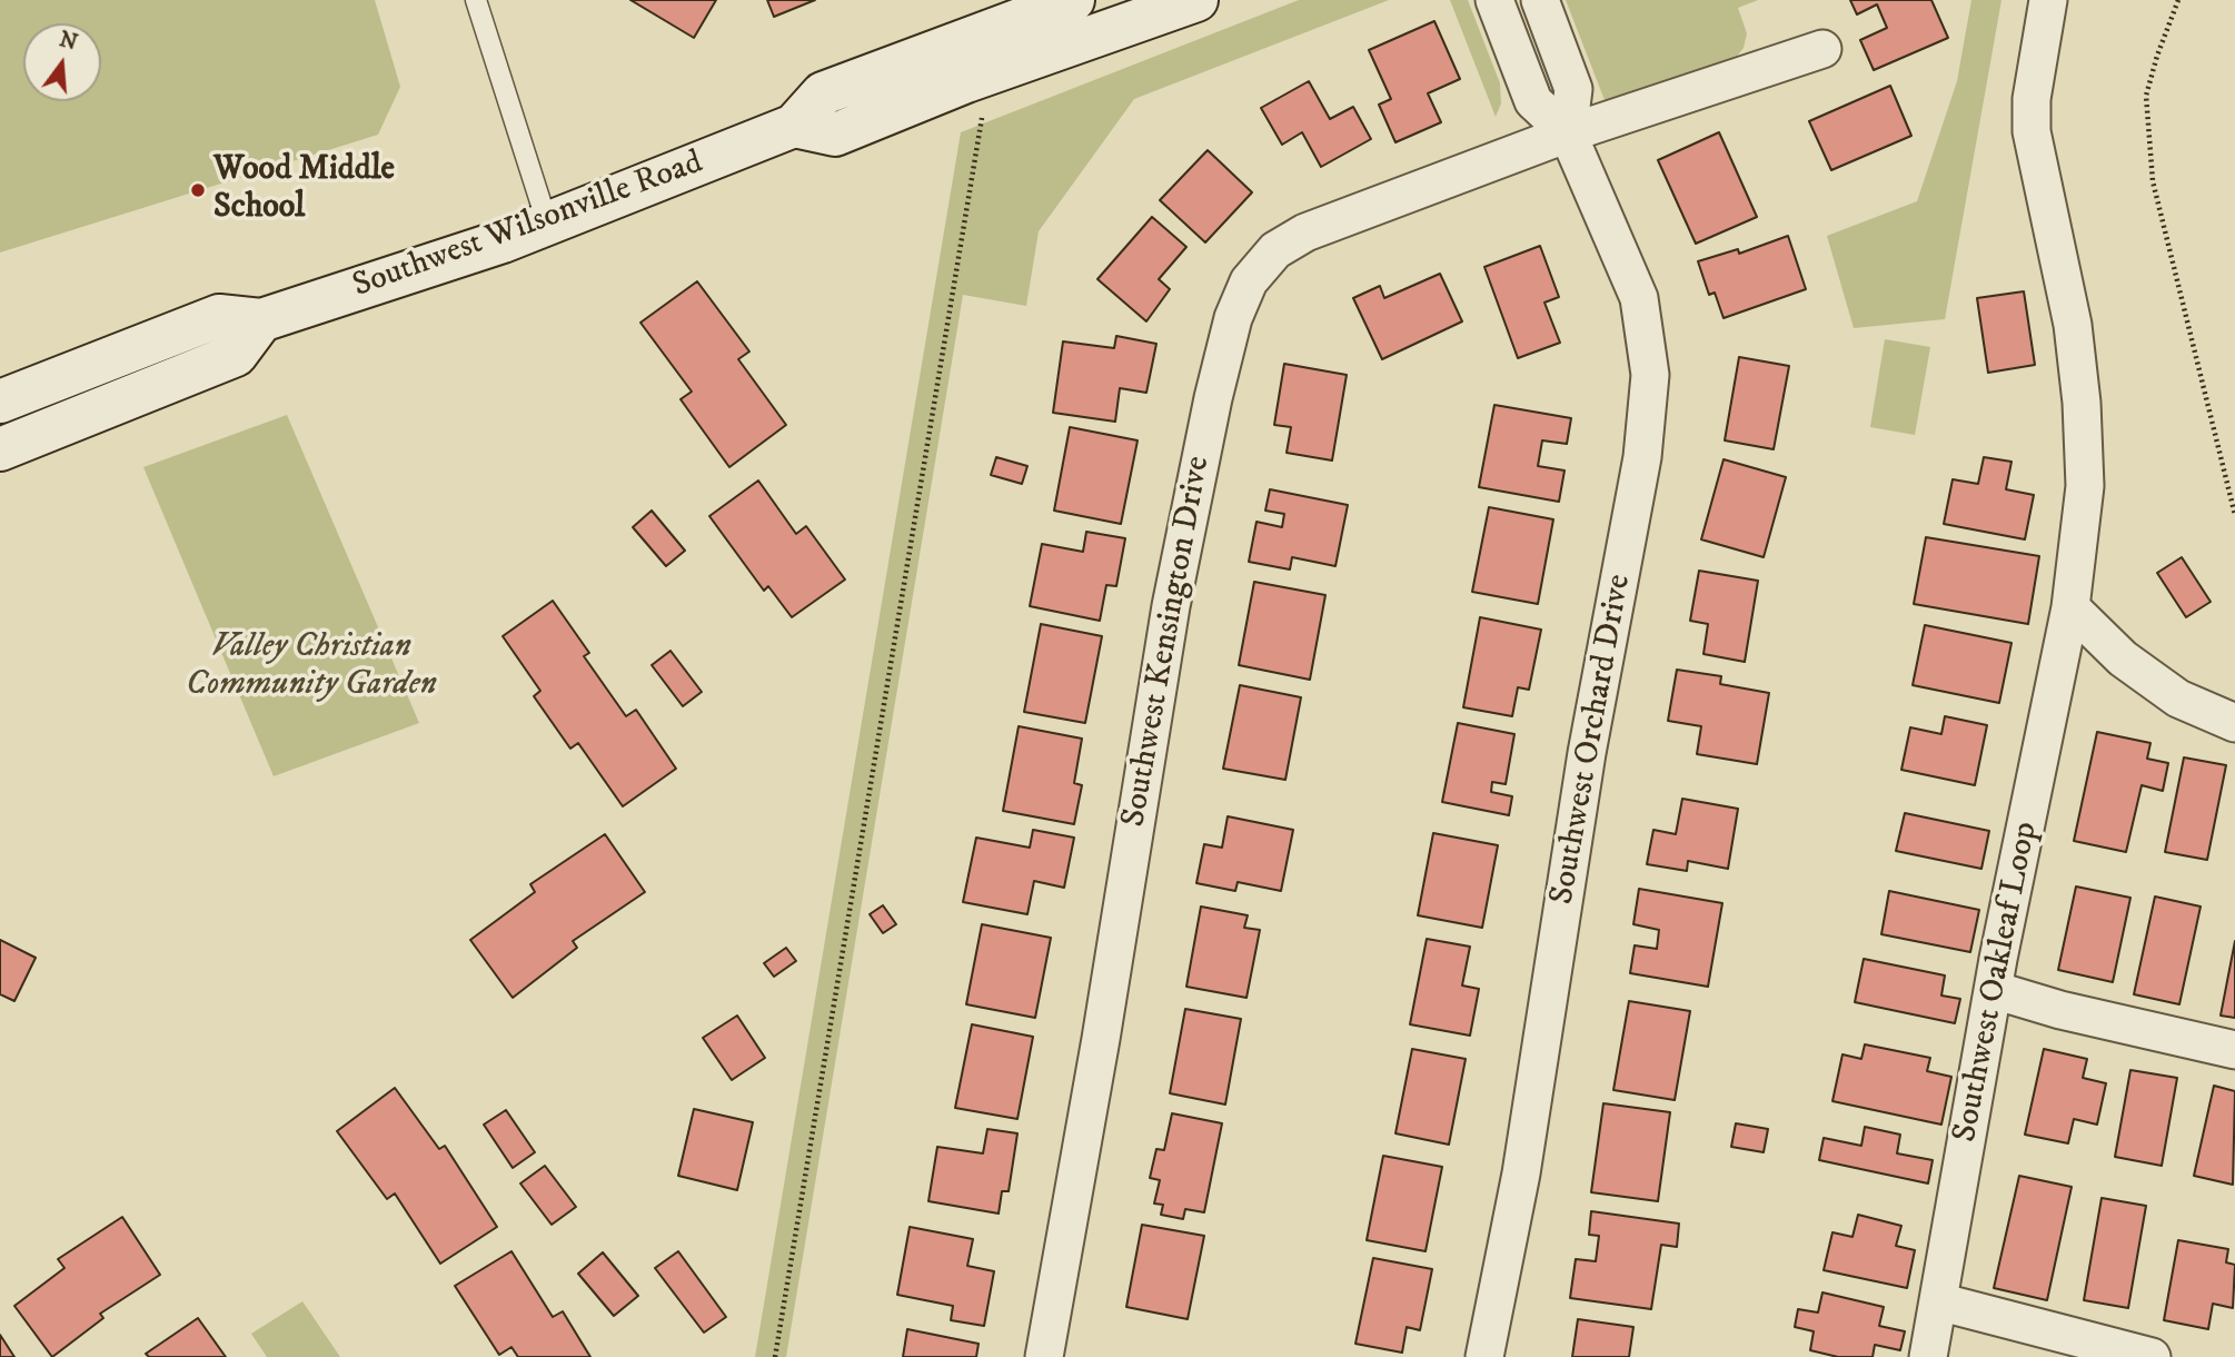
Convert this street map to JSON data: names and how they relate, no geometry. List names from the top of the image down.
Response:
{
  "streets": {
    "main road": ["Southwest Wilsonville Road"],
    "street": ["Southwest Kensington Drive", "Southwest Orchard Drive", "Southwest Oakleaf Loop"]
  },
  "crossings": [
    ["Southwest Kensington Drive", "Southwest Orchard Drive"]
  ],
  "parks": ["Valley Christian Community Garden"],
  "places": ["Wood Middle School"],
  "north": "top"
}
